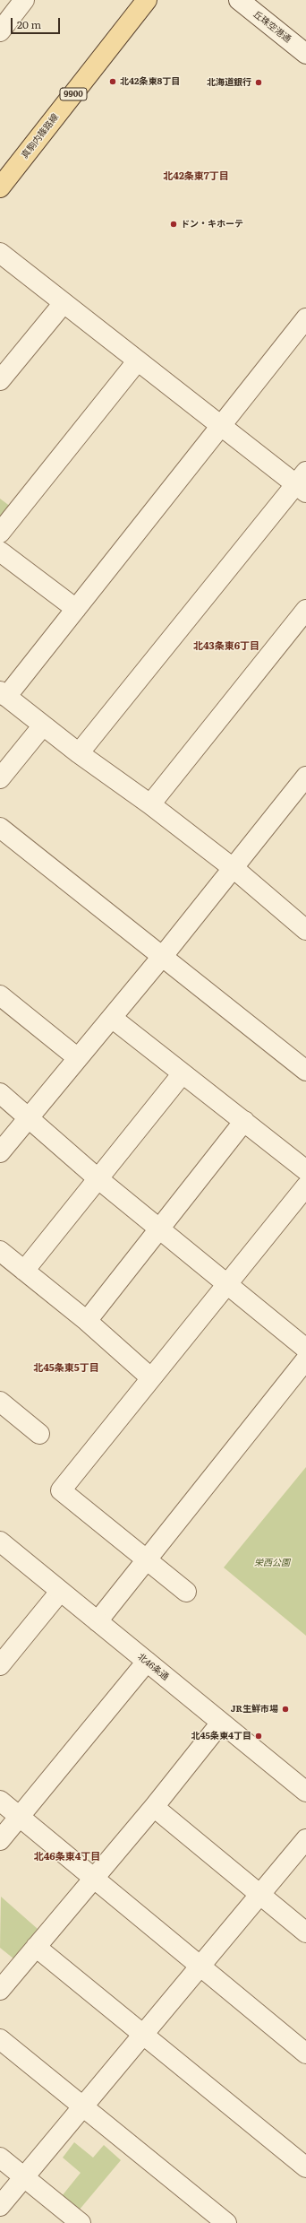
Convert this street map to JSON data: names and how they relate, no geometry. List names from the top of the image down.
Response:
{
  "streets": {
    "main road": ["9900", "真駒内篠路線"],
    "street": ["丘珠空港通", "北46条通"]
  },
  "districts": [
    "北42条東7丁目",
    "北43条東6丁目",
    "北45条東5丁目",
    "北46条東4丁目"
  ],
  "parks": ["栄西公園"],
  "places": [
    "北42条東8丁目",
    "北海道銀行",
    "ドン・キホーテ",
    "JR生鮮市場",
    "北45条東4丁目"
  ],
  "scale_bar": "20 m"
}
